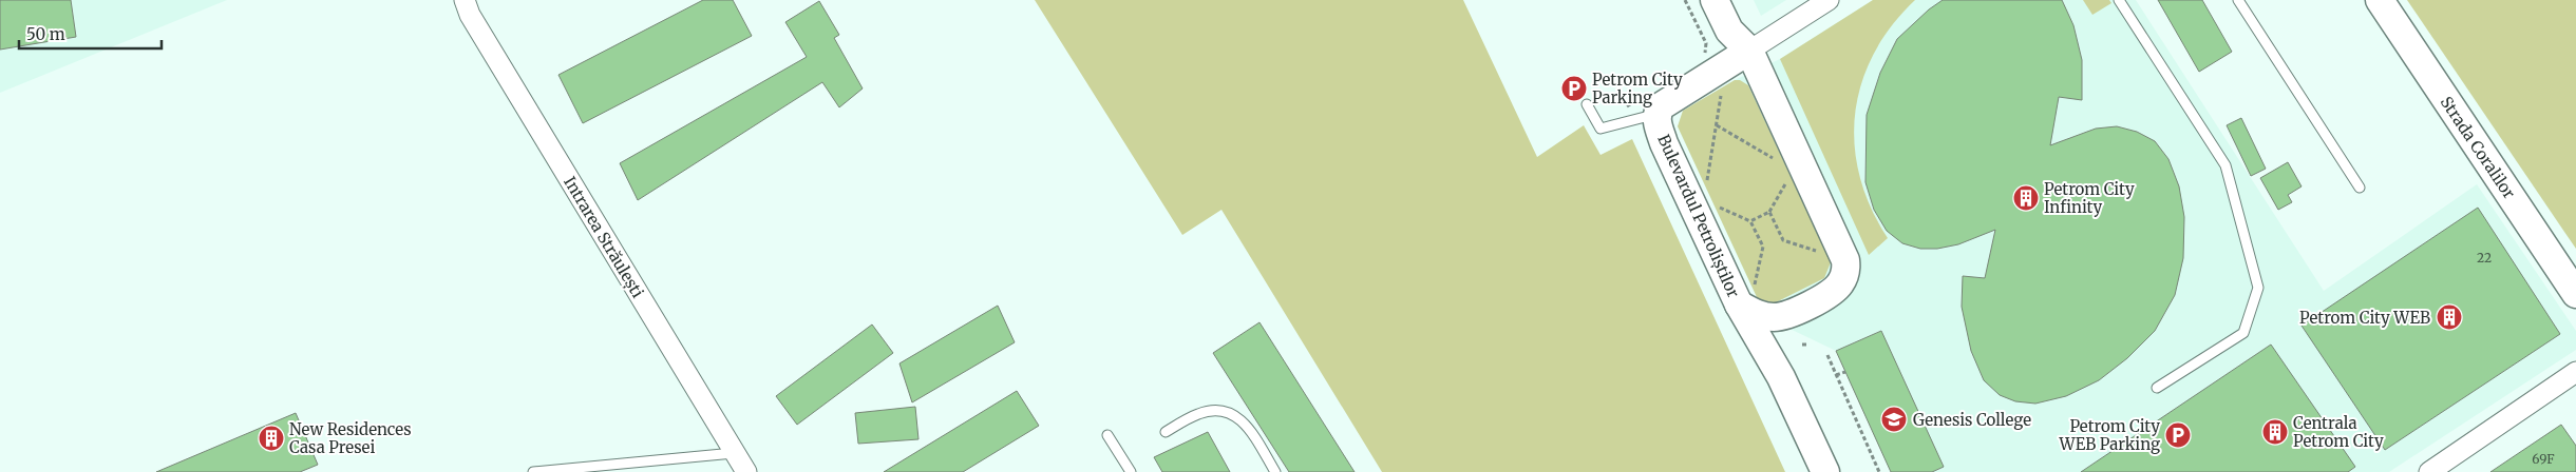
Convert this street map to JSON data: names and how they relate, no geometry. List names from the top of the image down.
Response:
{
  "streets": {
    "street": ["Strada Coralilor", "Bulevardul Petroliștilor", "Intrarea Străulești"]
  },
  "places": {
    "parking": ["Petrom City Parking", "Petrom City WEB Parking"],
    "building": [
      "Petrom City Infinity",
      "Petrom City WEB",
      "Centrala Petrom City",
      "New Residences Casa Presei"
    ],
    "school or university": ["Genesis College"]
  },
  "house_numbers": ["22", "69F"],
  "scale_bar": "50 m"
}
